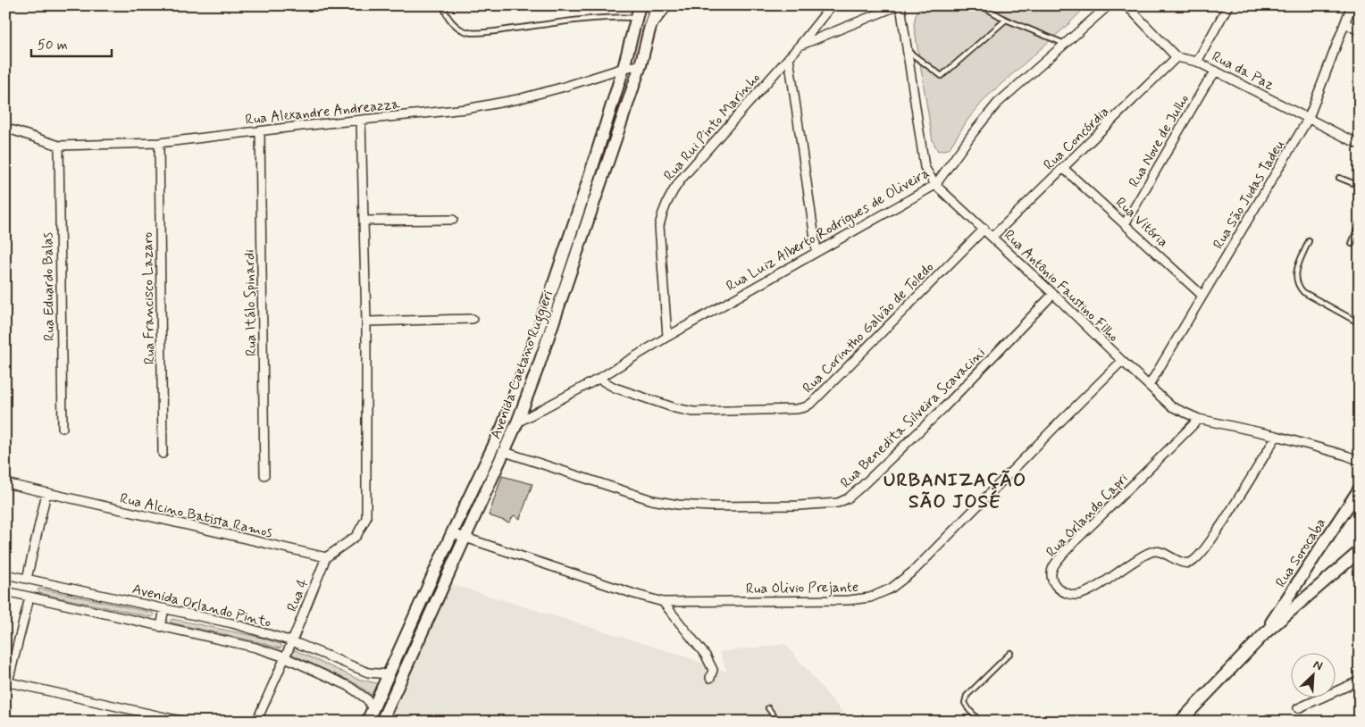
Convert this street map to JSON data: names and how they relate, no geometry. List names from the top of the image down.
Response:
{
  "streets": {
    "main road": ["Avenida Caetano Ruggieri", "Rua Sorocaba"],
    "street": [
      "Rua da Paz",
      "Rua Alexandre Andreazza",
      "Rua Rui Pinto Marinho",
      "Rua Concórdia",
      "Rua Nove de Julho",
      "Rua São Judas Tadeu",
      "Rua Vitória",
      "Rua Luiz Alberto Rodrigues de Oliveira",
      "Rua Antônio Faustino Filho",
      "Rua Eduardo Balas",
      "Rua Francisco Lazaro",
      "Rua Itálo Spinardi",
      "Rua Corintho Galvão de Toledo",
      "Rua Benedita Silveira Scavacini",
      "Rua Alcino Batista Ramos",
      "Rua Orlando Capri",
      "Rua Olivio Prejante",
      "Rua 4",
      "Avenida Orlando Pinto"
    ]
  },
  "crossings": [
    ["Rua da Paz", "Rua Concórdia"],
    ["Rua da Paz", "Rua Nove de Julho"],
    ["Rua da Paz", "Rua São Judas Tadeu"],
    ["Rua Alexandre Andreazza", "Rua Eduardo Balas"],
    ["Rua Alexandre Andreazza", "Rua Francisco Lazaro"],
    ["Rua Alexandre Andreazza", "Rua Itálo Spinardi"],
    ["Rua Alexandre Andreazza", "Avenida Caetano Ruggieri"],
    ["Rua Rui Pinto Marinho", "Rua Luiz Alberto Rodrigues de Oliveira"],
    ["Rua Concórdia", "Rua Vitória"],
    ["Rua Concórdia", "Rua Antônio Faustino Filho"],
    ["Rua Nove de Julho", "Rua Vitória"],
    ["Rua São Judas Tadeu", "Rua Vitória"],
    ["Rua São Judas Tadeu", "Rua Antônio Faustino Filho"],
    ["Rua Luiz Alberto Rodrigues de Oliveira", "Rua Antônio Faustino Filho"],
    ["Rua Luiz Alberto Rodrigues de Oliveira", "Rua Corintho Galvão de Toledo"],
    ["Rua Luiz Alberto Rodrigues de Oliveira", "Avenida Caetano Ruggieri"],
    ["Rua Antônio Faustino Filho", "Rua Corintho Galvão de Toledo"],
    ["Rua Antônio Faustino Filho", "Rua Benedita Silveira Scavacini"],
    ["Rua Antônio Faustino Filho", "Rua Orlando Capri"],
    ["Rua Antônio Faustino Filho", "Rua Olivio Prejante"],
    ["Avenida Caetano Ruggieri", "Rua Benedita Silveira Scavacini"],
    ["Avenida Caetano Ruggieri", "Rua Olivio Prejante"],
    ["Avenida Caetano Ruggieri", "Avenida Orlando Pinto"],
    ["Rua Alcino Batista Ramos", "Rua 4"],
    ["Rua 4", "Avenida Orlando Pinto"]
  ],
  "districts": ["URBANIZAÇÃO SÃO JOSÉ"],
  "scale_bar": "50 m",
  "north": "top right"
}
